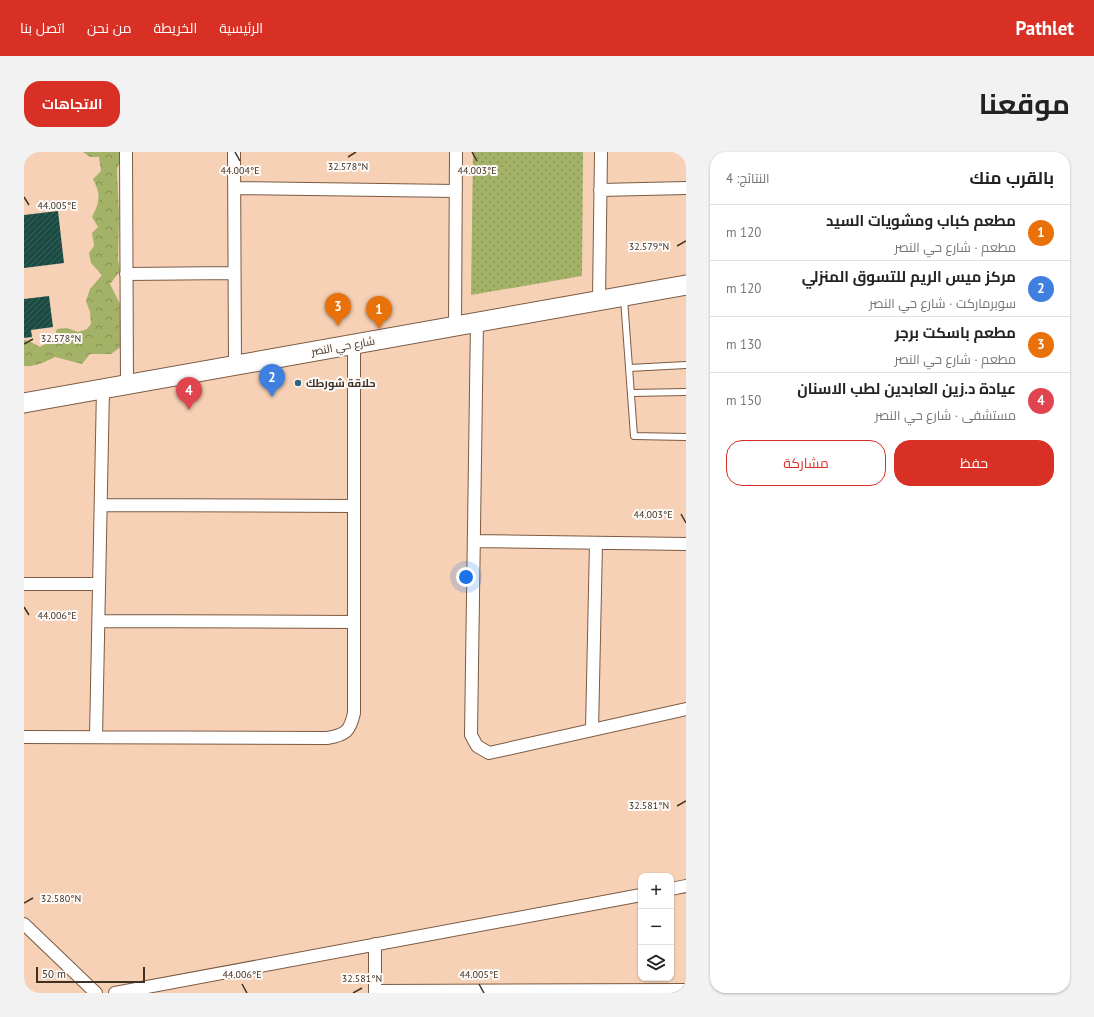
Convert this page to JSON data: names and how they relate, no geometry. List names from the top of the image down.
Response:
{
  "streets": {
    "main road": ["شارع حي النصر"]
  },
  "places": ["حلاقة شورطك"],
  "scale_bar": "50 m",
  "page": {
    "header": "Pathlet",
    "nav": [
      "الرئيسية",
      "الخريطة",
      "من نحن",
      "اتصل بنا"
    ],
    "title": "موقعنا",
    "buttons": [
      "الاتجاهات",
      ["حفظ", "مشاركة"]
    ],
    "heading": ["بالقرب منك", "النتائج: 4"],
    "list": [
      {
        "mark": "1",
        "name": "مطعم كباب ومشويات السيد",
        "note": "مطعم · شارع حي النصر",
        "value": "120 m"
      },
      {
        "mark": "2",
        "name": "مركز ميس الريم للتسوق المنزلي",
        "note": "سوبرماركت · شارع حي النصر",
        "value": "120 m"
      },
      {
        "mark": "3",
        "name": "مطعم باسكت برجر",
        "note": "مطعم · شارع حي النصر",
        "value": "130 m"
      },
      {
        "mark": "4",
        "name": "عيادة د.زين العابدين لطب الاسنان",
        "note": "مستشفى · شارع حي النصر",
        "value": "150 m"
      }
    ],
    "pins": [
      "3",
      "1",
      "2",
      "4"
    ],
    "map_buttons": ["+", "−"],
    "scale": "50 m"
  },
  "coordinates": [
    "32.578°N",
    "44.004°E",
    "44.003°E",
    "44.005°E",
    "32.579°N",
    "44.006°E",
    "32.581°N",
    "32.580°N"
  ]
}
